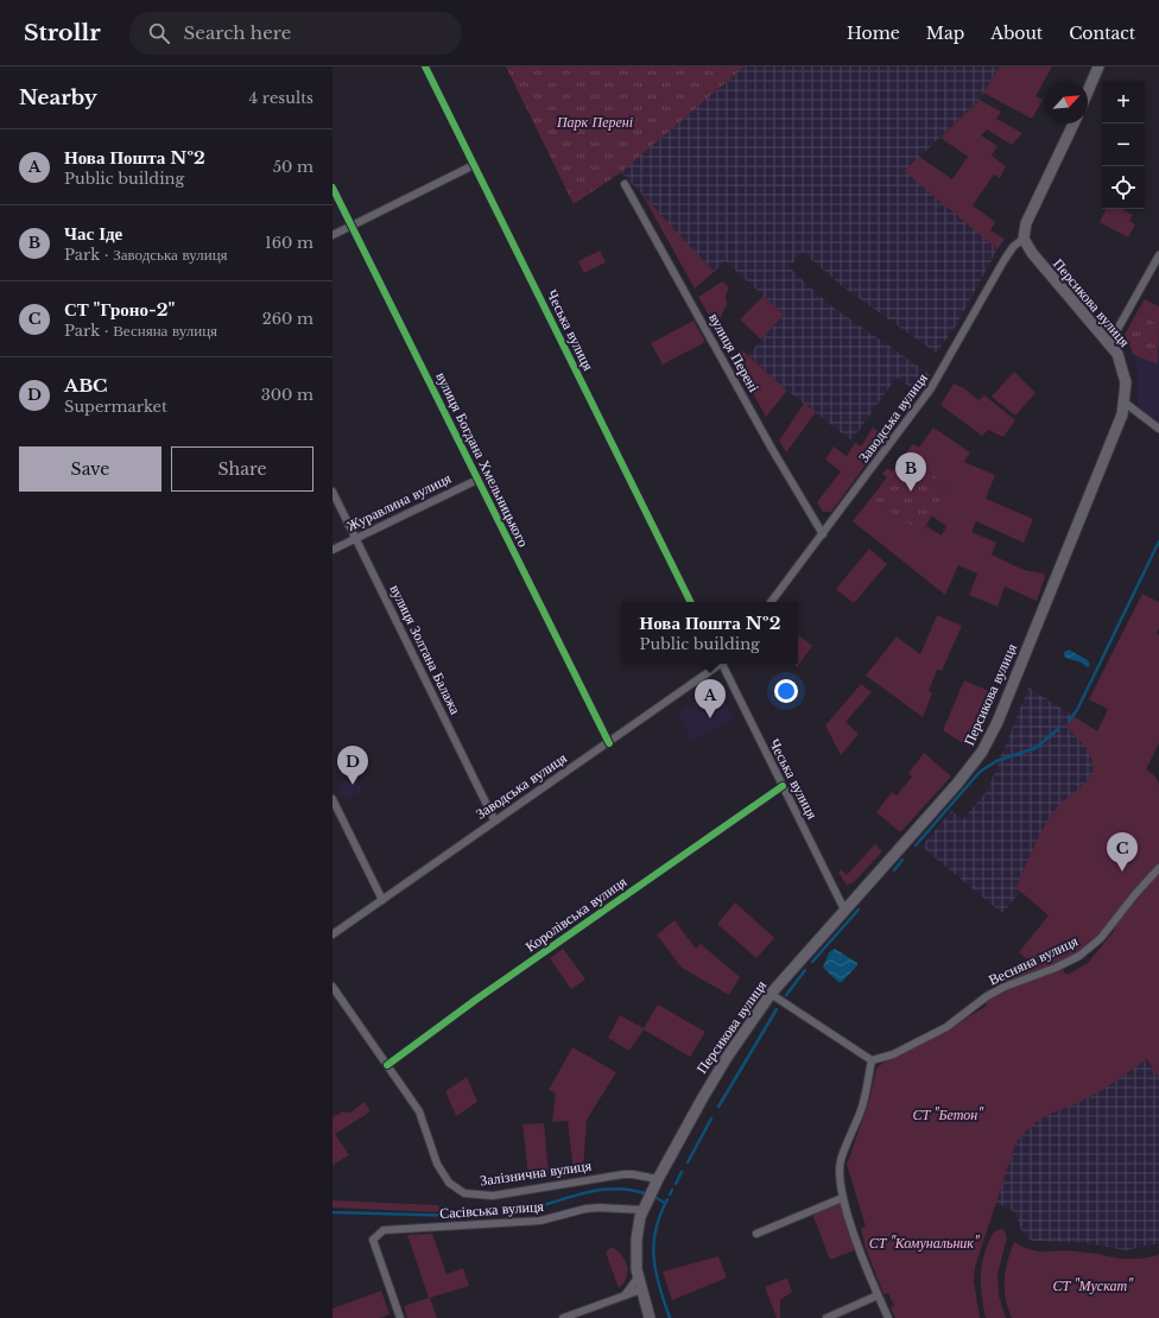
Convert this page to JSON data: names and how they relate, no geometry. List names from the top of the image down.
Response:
{
  "streets": {
    "main road": ["Персикова вулиця"],
    "street": [
      "Чеська вулиця",
      "вулиця Перені",
      "Заводська вулиця",
      "вулиця Богдана Хмельницького",
      "Журавлина вулиця",
      "вулиця Золтана Балажа",
      "Королівська вулиця",
      "Весняна вулиця",
      "Залізнична вулиця",
      "Сасівська вулиця"
    ]
  },
  "crossings": [
    ["Персикова вулиця", "Чеська вулиця"],
    ["Персикова вулиця", "Заводська вулиця"],
    ["Персикова вулиця", "Залізнична вулиця"],
    ["Персикова вулиця", "Сасівська вулиця"],
    ["Чеська вулиця", "Королівська вулиця"],
    ["вулиця Перені", "Заводська вулиця"],
    ["Заводська вулиця", "вулиця Богдана Хмельницького"],
    ["Заводська вулиця", "вулиця Золтана Балажа"],
    ["вулиця Богдана Хмельницького", "Журавлина вулиця"],
    ["Журавлина вулиця", "вулиця Золтана Балажа"],
    ["Королівська вулиця", "Залізнична вулиця"]
  ],
  "parks": [
    "Парк Перені",
    "СТ \"Бетон\"",
    "СТ \"Комунальник\"",
    "СТ \"Мускат\""
  ],
  "north": "top right",
  "page": {
    "header": "Strollr",
    "search": "Search here",
    "nav": [
      "Home",
      "Map",
      "About",
      "Contact"
    ],
    "heading": ["Nearby", "4 results"],
    "map_buttons": ["+", "−"],
    "list": [
      {
        "mark": "A",
        "name": "Нова Пошта №2",
        "note": "Public building",
        "value": "50 m"
      },
      {
        "mark": "B",
        "name": "Час Іде",
        "note": "Park · Заводська вулиця",
        "value": "160 m"
      },
      {
        "mark": "C",
        "name": "СТ \"Гроно-2\"",
        "note": "Park · Весняна вулиця",
        "value": "260 m"
      },
      {
        "mark": "D",
        "name": "ABC",
        "note": "Supermarket",
        "value": "300 m"
      }
    ],
    "buttons": ["Save", "Share"],
    "pins": [
      "B",
      "A",
      "D",
      "C"
    ],
    "popup": ["Нова Пошта №2", "Public building"]
  }
}
